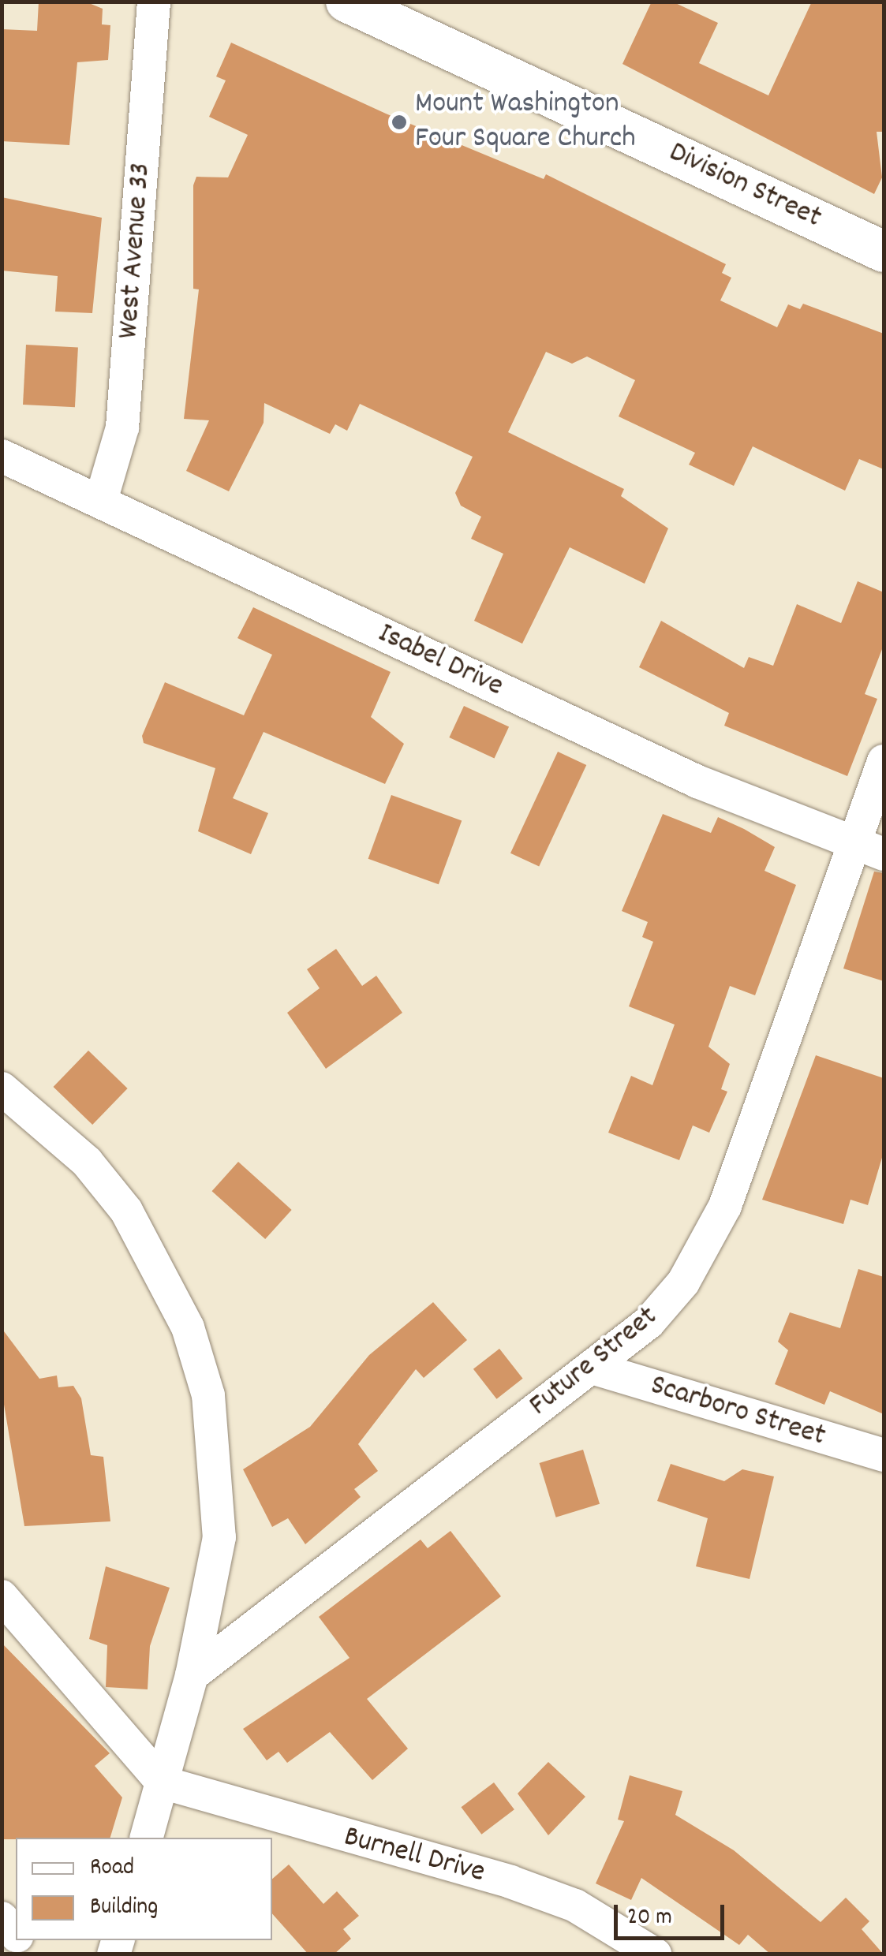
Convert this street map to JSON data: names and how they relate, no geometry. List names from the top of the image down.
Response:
{
  "streets": {
    "street": [
      "Division Street",
      "West Avenue 33",
      "Isabel Drive",
      "Future Street",
      "Scarboro Street",
      "Burnell Drive"
    ]
  },
  "crossings": [
    ["West Avenue 33", "Isabel Drive"],
    ["Isabel Drive", "Future Street"],
    ["Future Street", "Scarboro Street"]
  ],
  "places": ["Mount Washington Four Square Church"],
  "legend": ["Road", "Building"],
  "scale_bar": "20 m"
}
